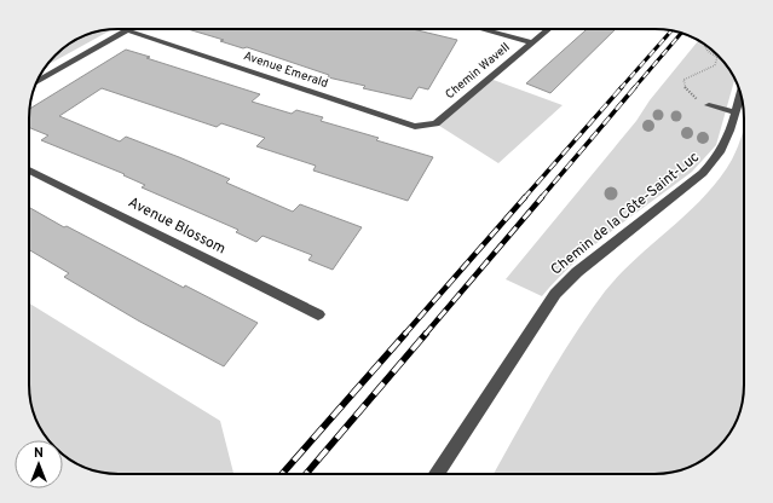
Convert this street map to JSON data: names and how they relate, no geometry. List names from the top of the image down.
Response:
{
  "streets": {
    "street": [
      "Avenue Emerald",
      "Chemin Wavell",
      "Chemin de la Côte-Saint-Luc",
      "Avenue Blossom"
    ]
  },
  "crossings": [
    ["Avenue Emerald", "Chemin Wavell"]
  ],
  "north": "top"
}
